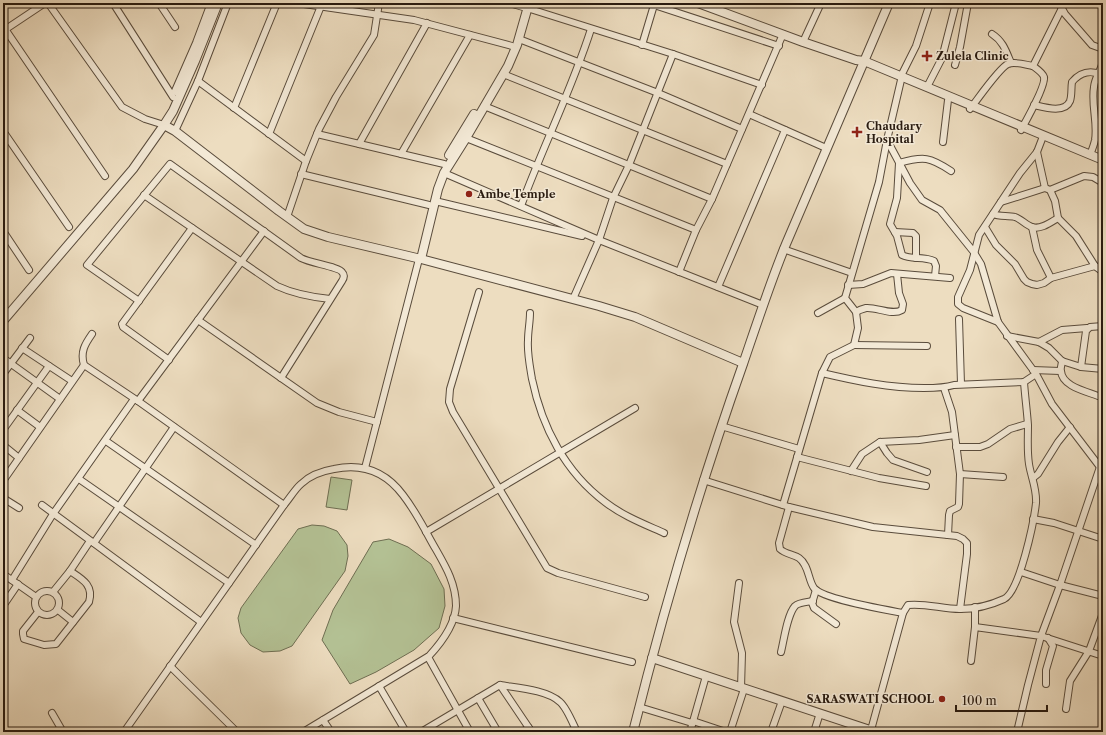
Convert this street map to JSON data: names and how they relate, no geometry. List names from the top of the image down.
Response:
{
  "places": {
    "health": ["Zulela Clinic", "Chaudary Hospital"],
    "other": ["Ambe Temple", "SARASWATI SCHOOL"]
  },
  "scale_bar": "100 m"
}
